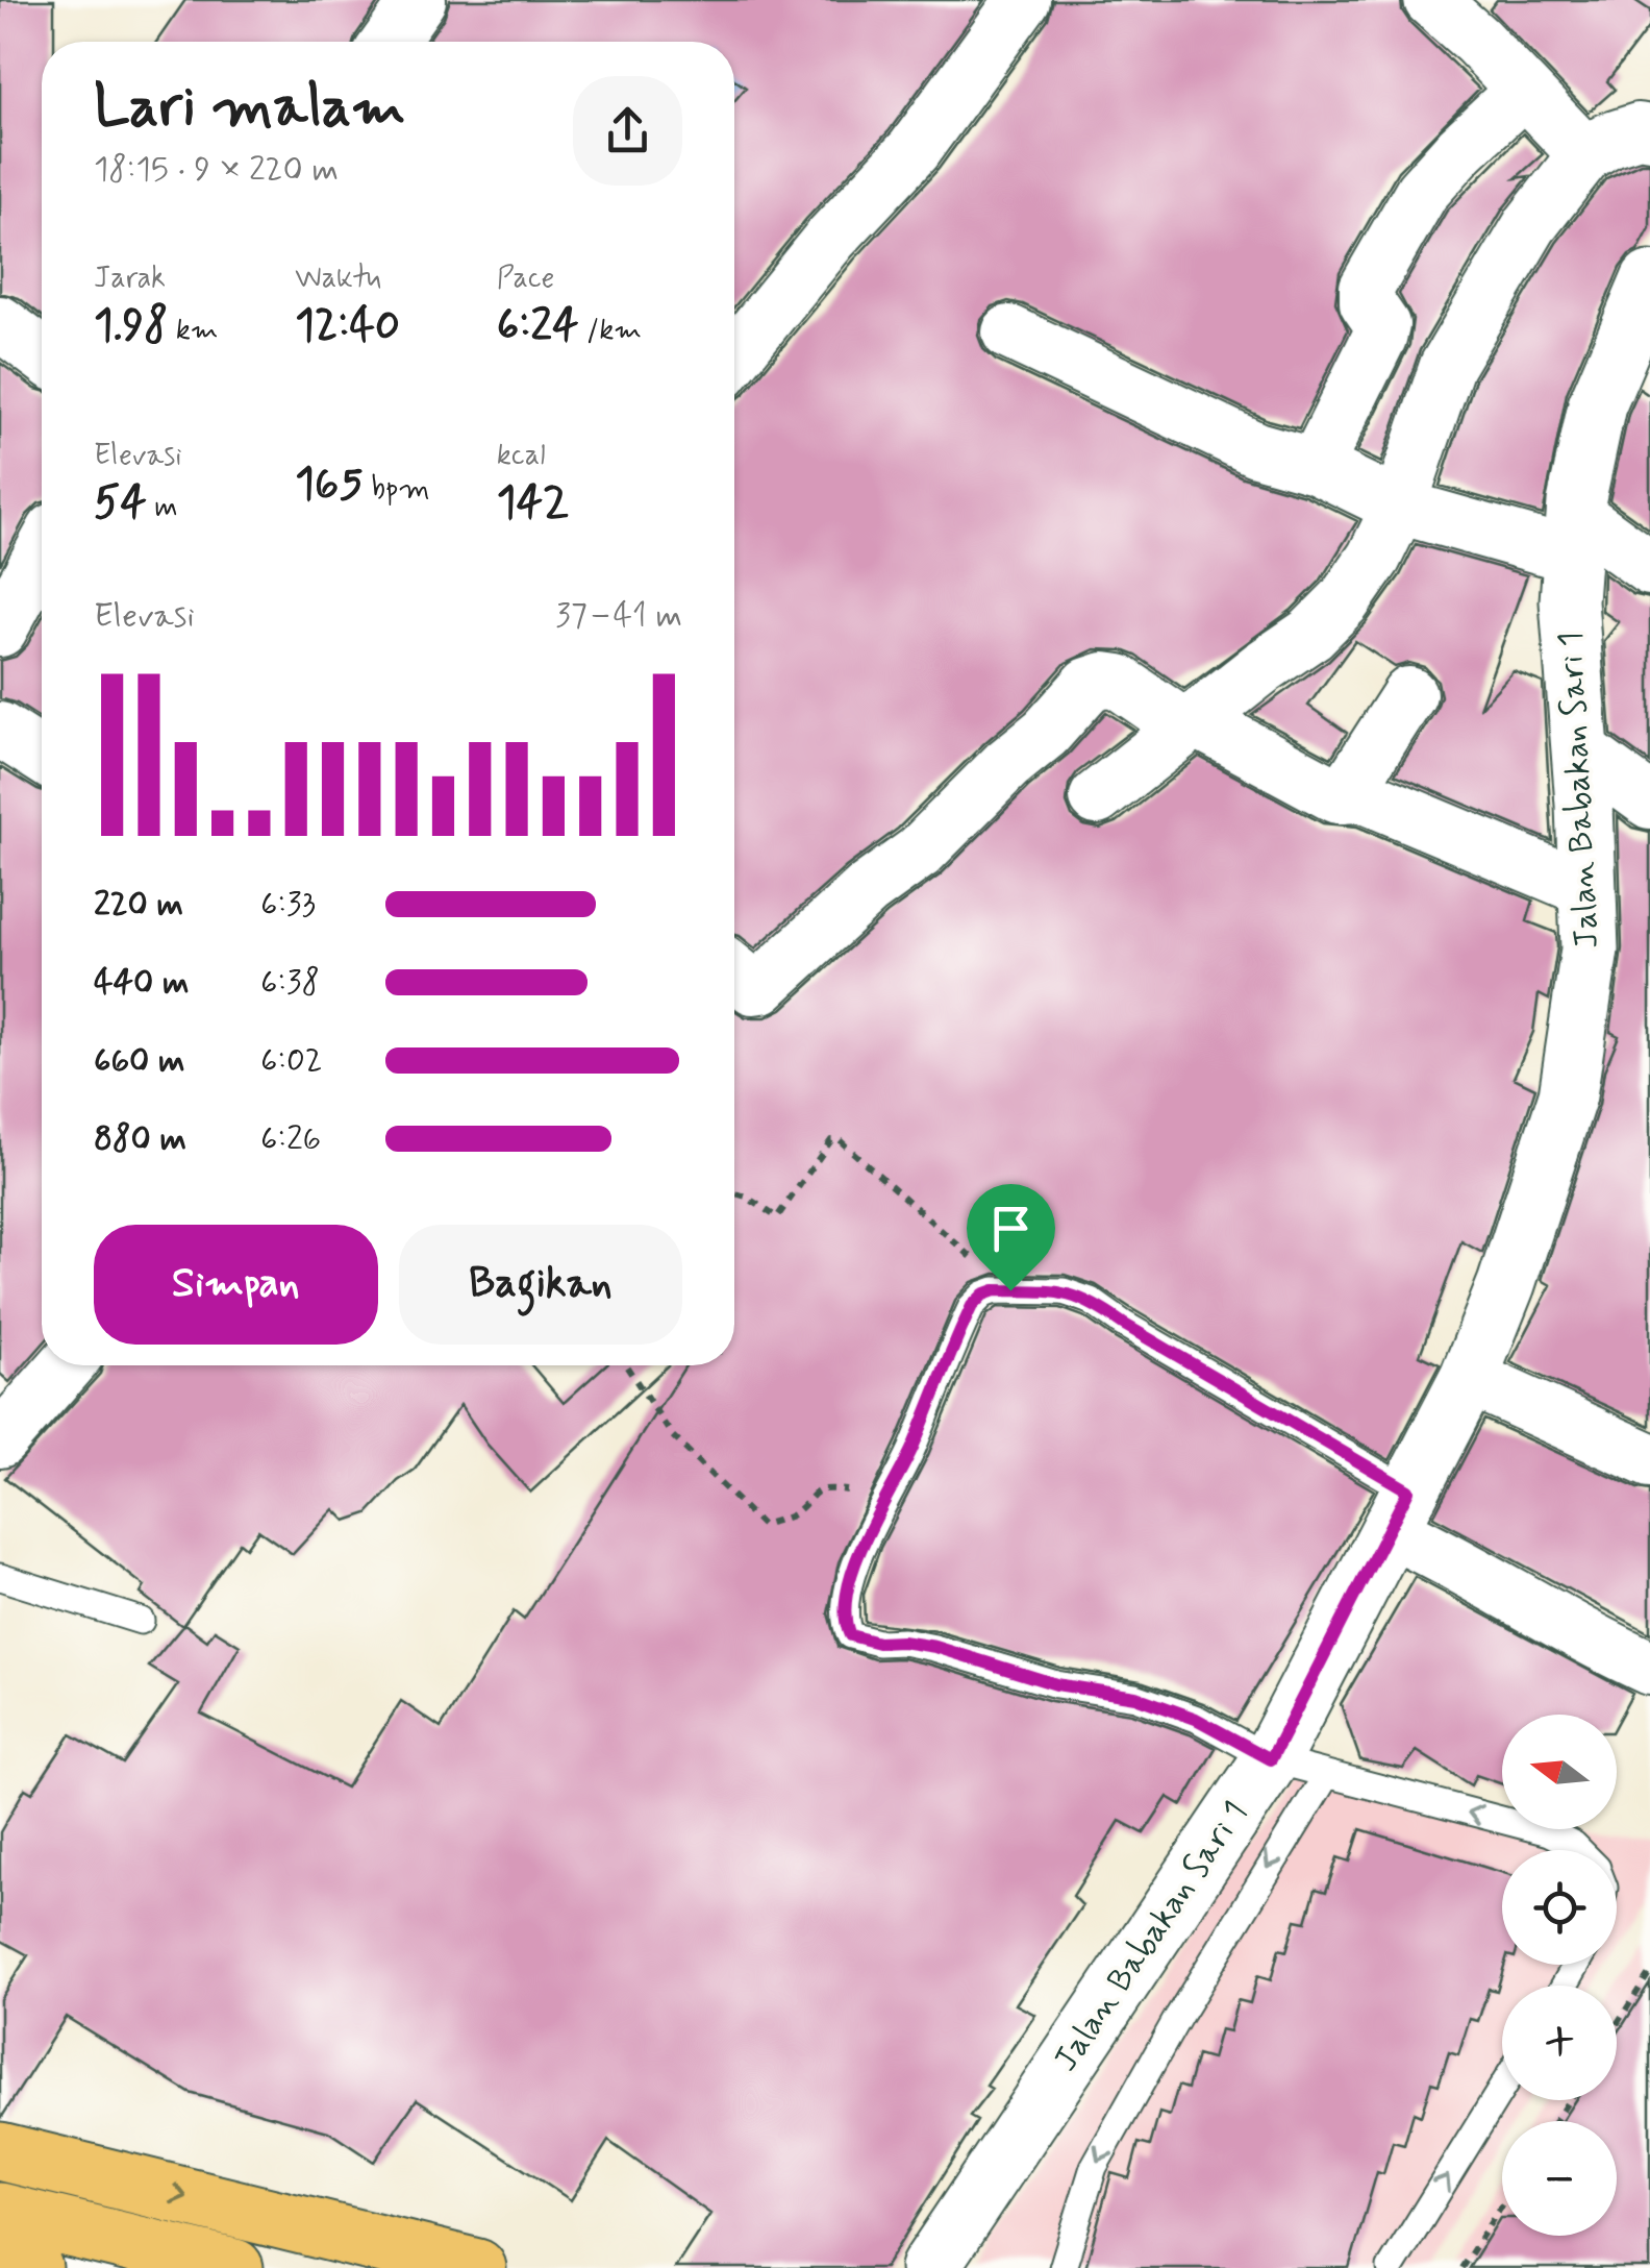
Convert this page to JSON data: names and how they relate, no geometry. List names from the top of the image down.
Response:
{
  "streets": {
    "street": ["Jalan Babakan Sari 1"]
  },
  "north": "left",
  "page": {
    "heading": ["Lari malam", "18:15 · 9 × 220 m"],
    "stats": [
      ["Jarak", "1.98 km"],
      ["Waktu", "12:40"],
      ["Pace", "6:24 /km"],
      ["Elevasi", "54 m"],
      ["165 bpm"],
      ["kcal", "142"]
    ],
    "chart": ["Elevasi", "37–41 m"],
    "list": [
      {
        "name": "220 m",
        "note": "6:33"
      },
      {
        "name": "440 m",
        "note": "6:38"
      },
      {
        "name": "660 m",
        "note": "6:02"
      },
      {
        "name": "880 m",
        "note": "6:26"
      }
    ],
    "buttons": ["Simpan", "Bagikan"],
    "map_buttons": ["+", "−"]
  }
}
